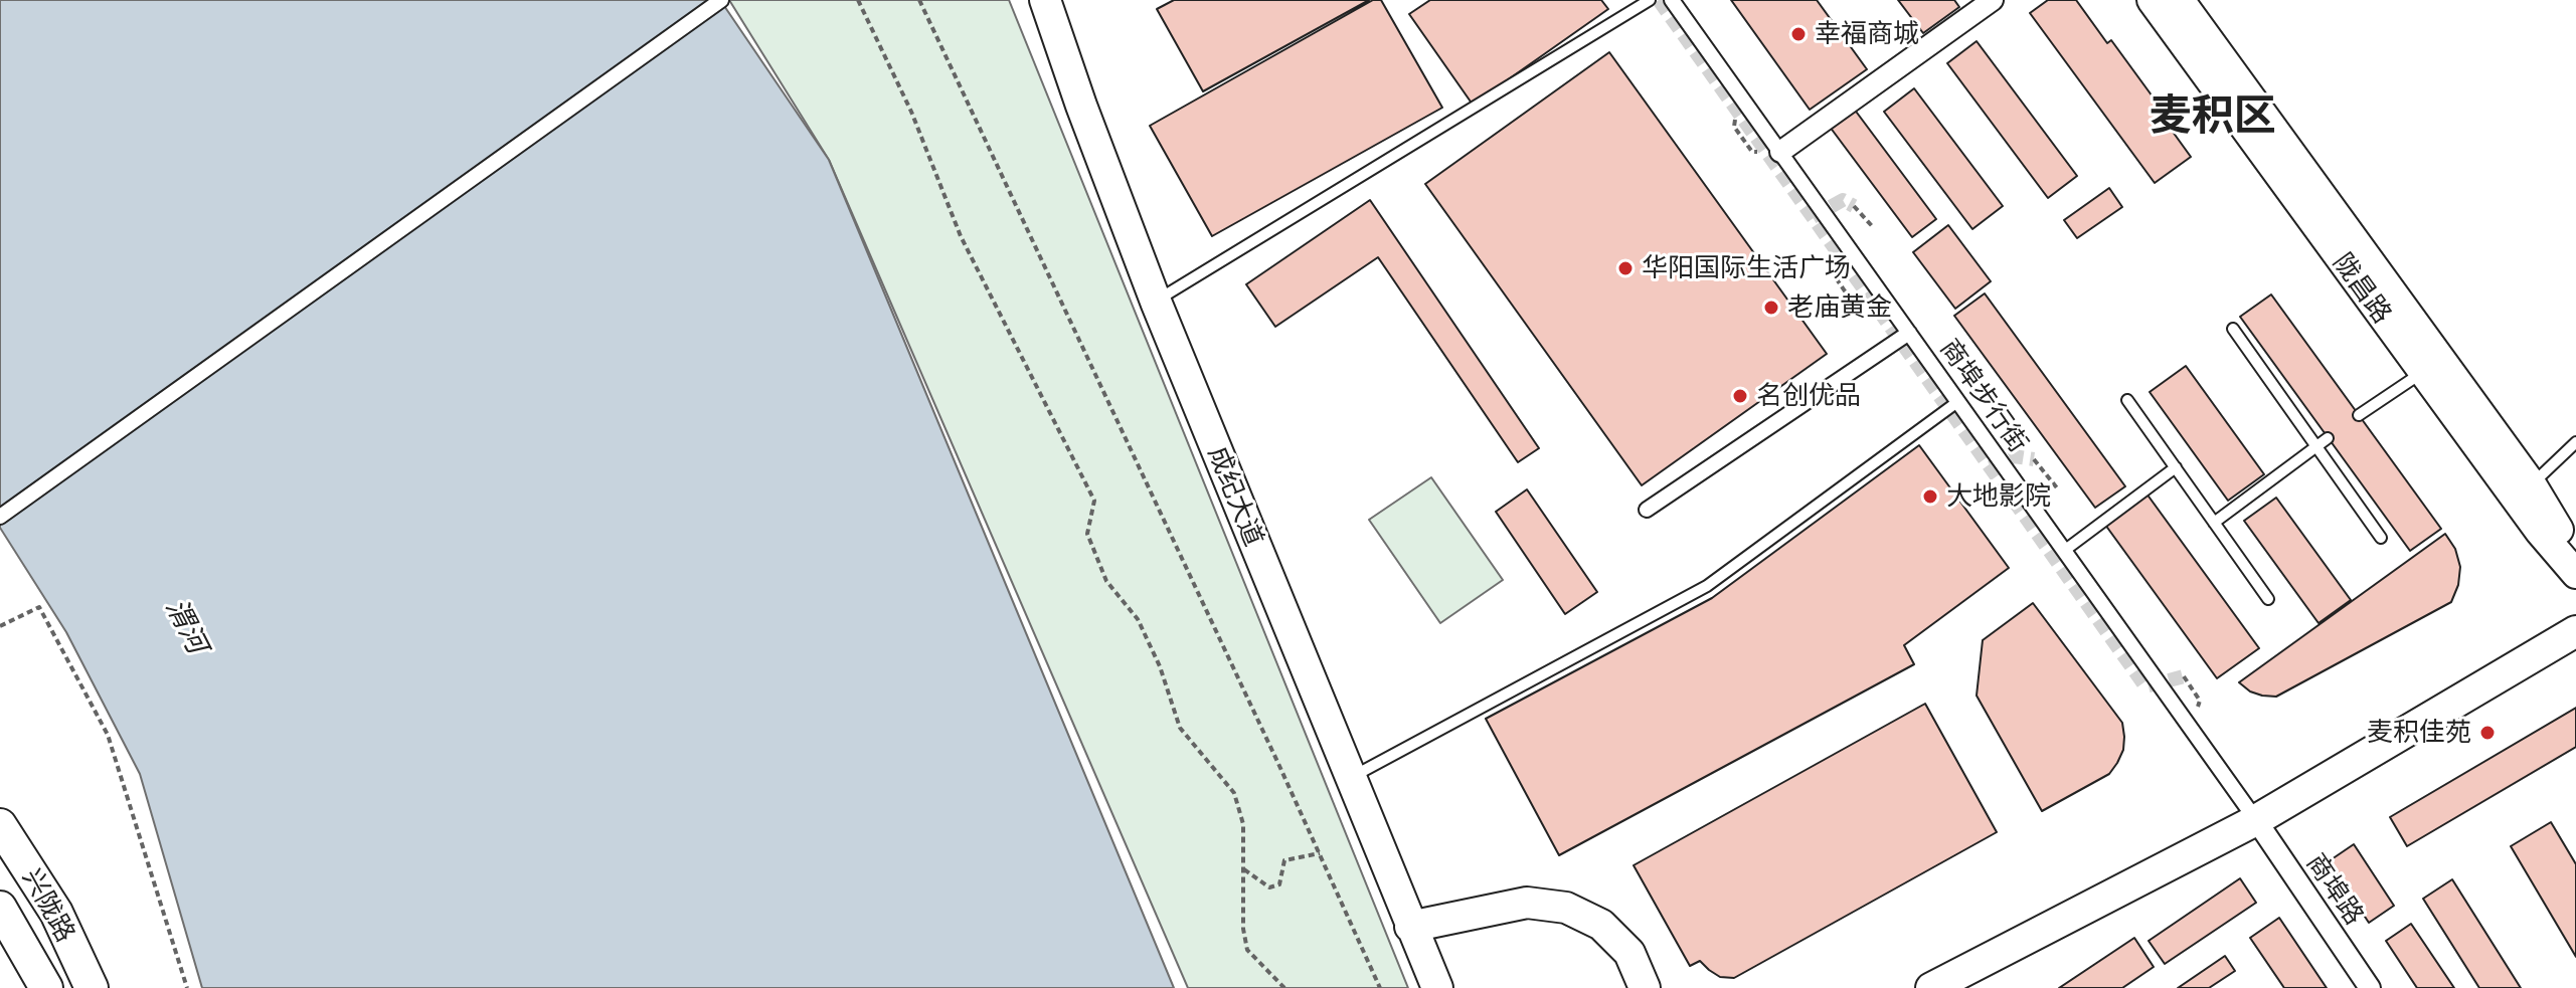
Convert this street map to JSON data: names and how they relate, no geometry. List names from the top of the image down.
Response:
{
  "streets": {
    "highway": ["兴陇路"],
    "main road": ["陇昌路", "成纪大道"],
    "street": ["商埠步行街", "商埠路"]
  },
  "crossings": [
    ["商埠步行街", "商埠路"]
  ],
  "districts": ["麦积区"],
  "water": ["渭河"],
  "places": [
    "幸福商城",
    "华阳国际生活广场",
    "老庙黄金",
    "名创优品",
    "大地影院",
    "麦积佳苑"
  ]
}
